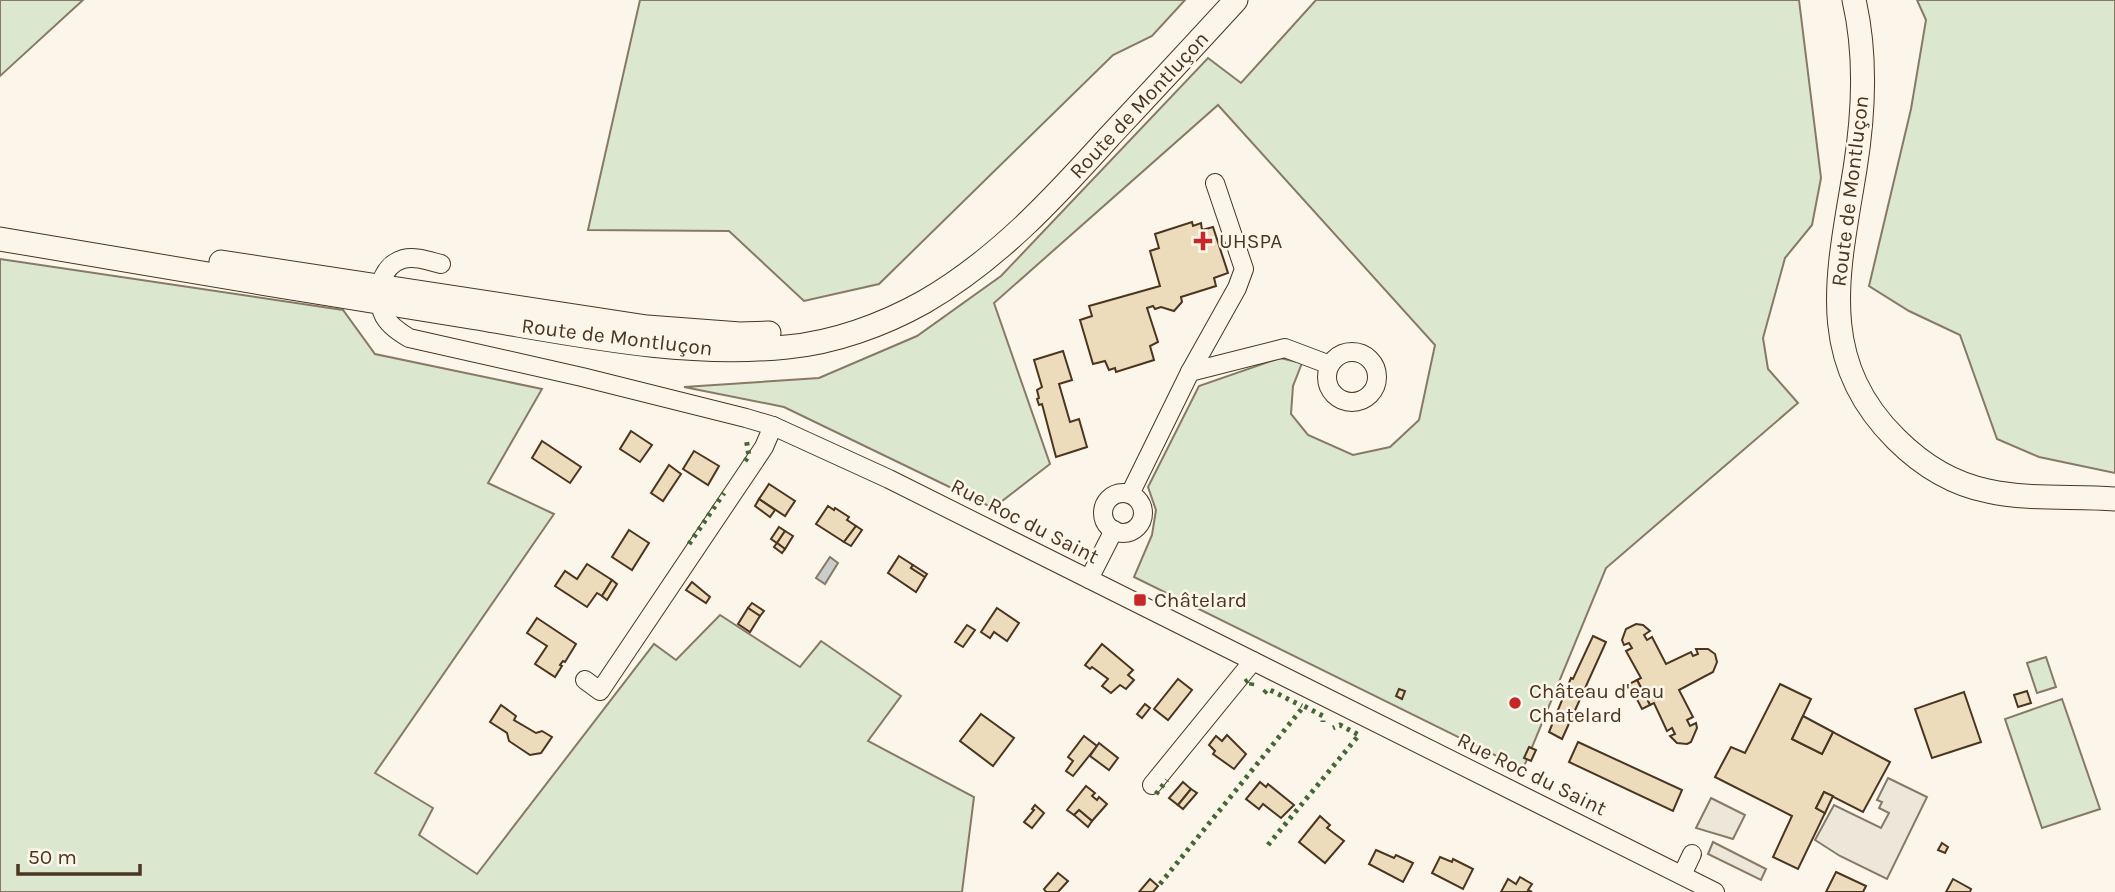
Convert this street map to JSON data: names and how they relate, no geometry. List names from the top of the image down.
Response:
{
  "streets": {
    "main road": ["Route de Montluçon"],
    "street": ["Rue Roc du Saint"]
  },
  "crossings": [
    ["Route de Montluçon", "Rue Roc du Saint"]
  ],
  "places": {
    "health": ["UHSPA"],
    "transit": ["Châtelard"],
    "other": ["Château d'eau Chatelard"]
  },
  "scale_bar": "50 m"
}
